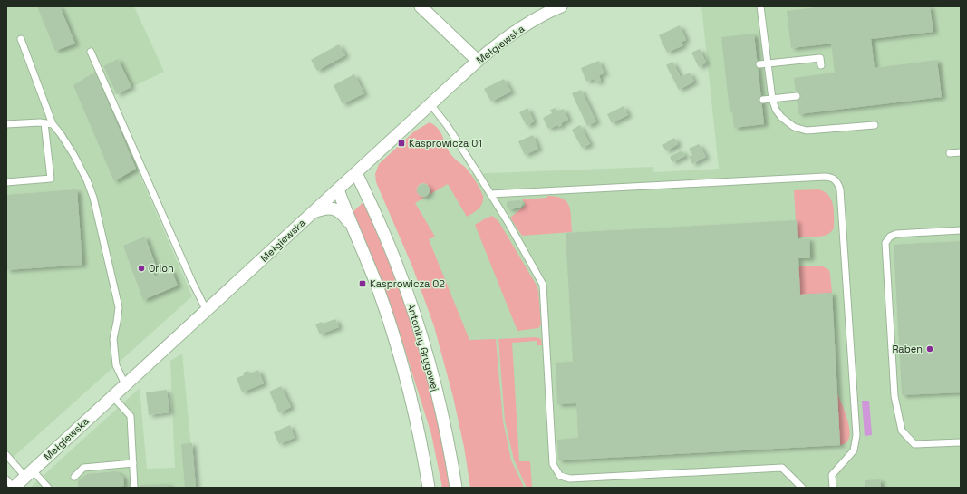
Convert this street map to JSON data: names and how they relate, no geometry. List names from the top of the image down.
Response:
{
  "streets": {
    "street": ["Mełgiewska", "Antoniny Grygowej"]
  },
  "crossings": [
    ["Mełgiewska", "Antoniny Grygowej"]
  ],
  "places": {
    "transit": ["Kasprowicza 01", "Kasprowicza 02"],
    "other": ["Orion", "Raben"]
  }
}
